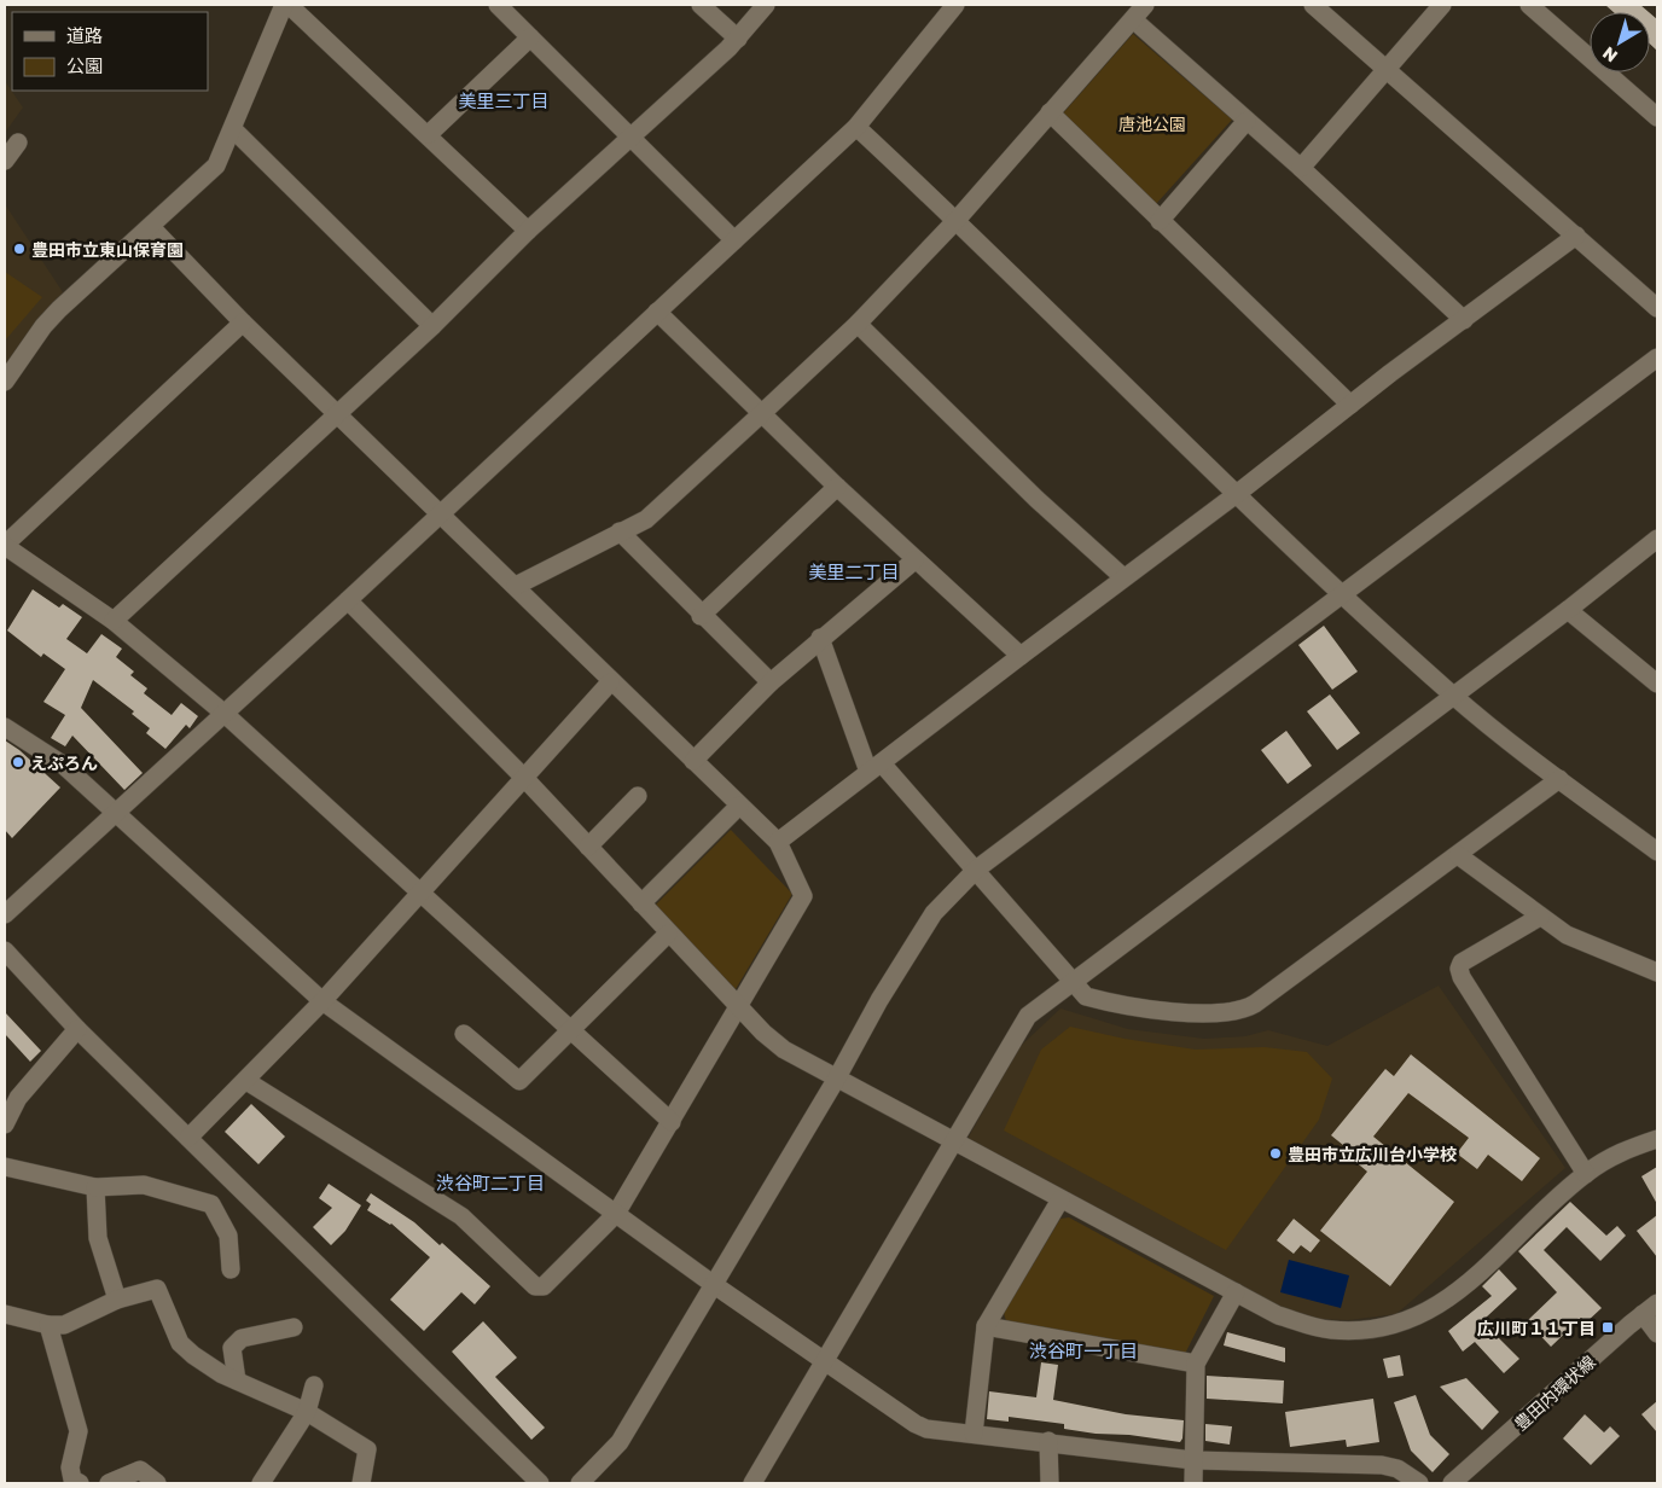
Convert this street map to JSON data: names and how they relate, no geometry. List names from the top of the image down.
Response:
{
  "streets": {
    "street": ["豊田内環状線"]
  },
  "districts": [
    "美里三丁目",
    "美里二丁目",
    "渋谷町二丁目",
    "渋谷町一丁目"
  ],
  "parks": ["唐池公園"],
  "places": {
    "other": ["豊田市立東山保育園", "えぷろん", "豊田市立広川台小学校"],
    "transit": ["広川町１１丁目"]
  },
  "legend": ["道路", "公園"],
  "north": "bottom left"
}
